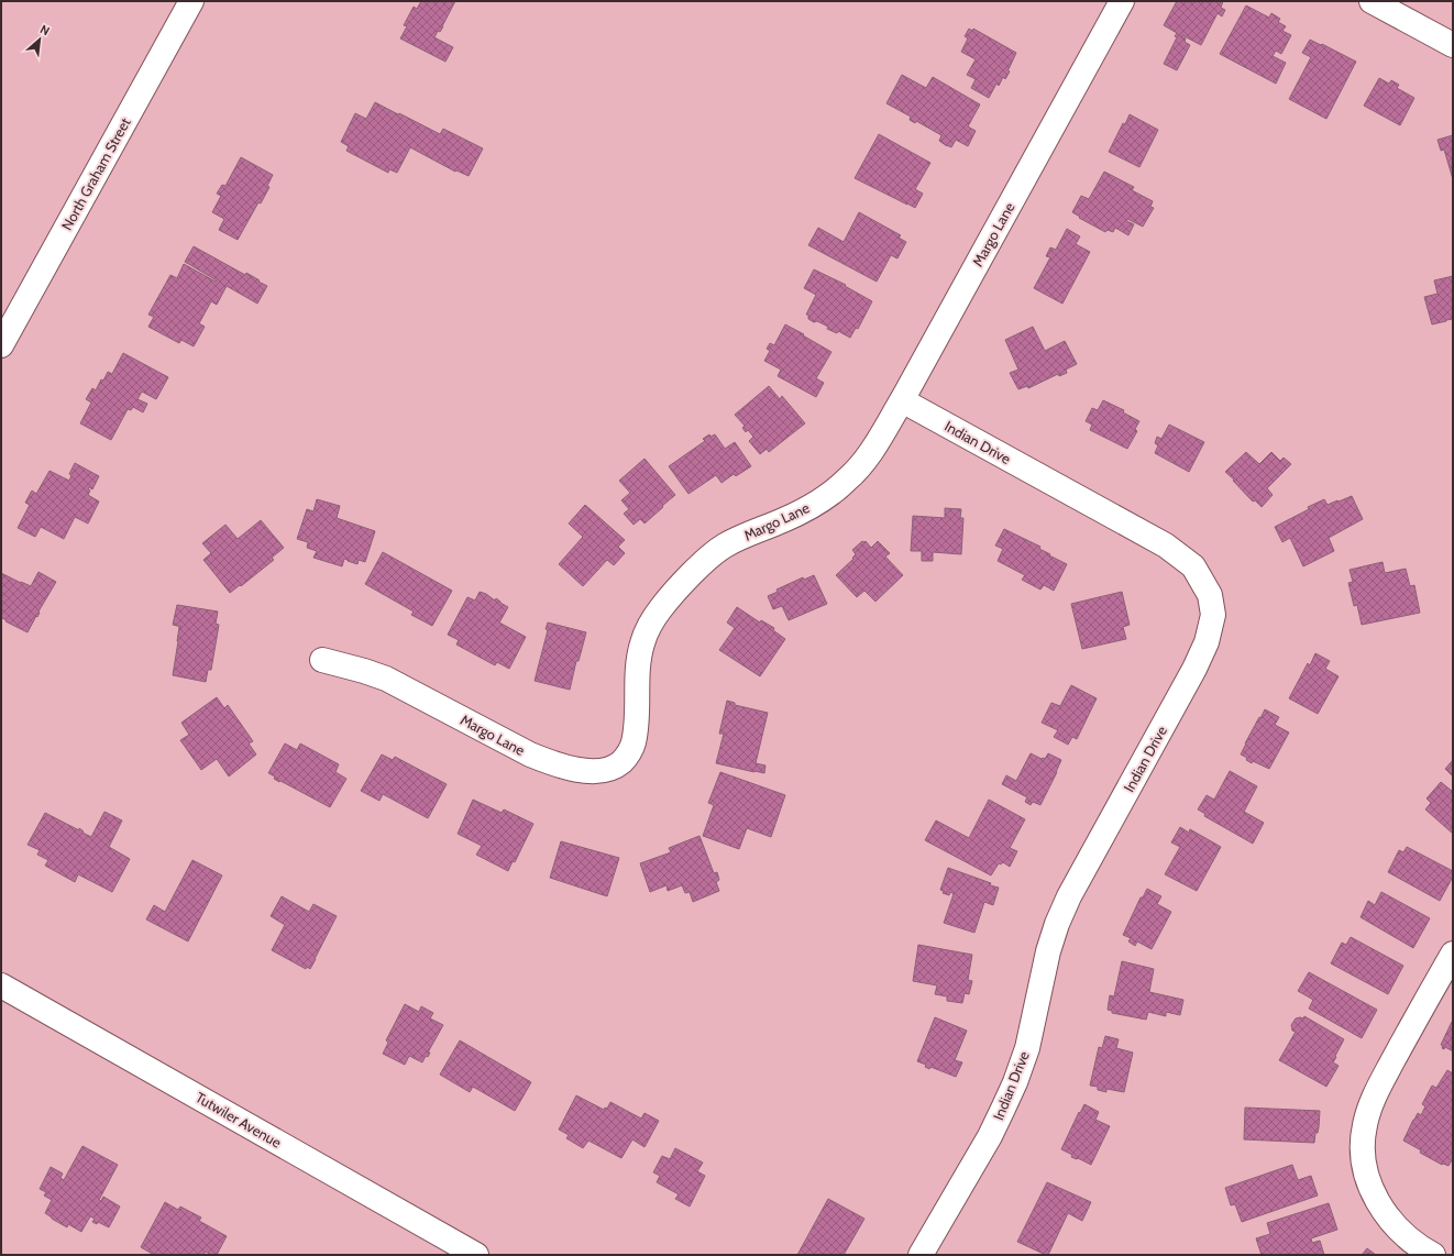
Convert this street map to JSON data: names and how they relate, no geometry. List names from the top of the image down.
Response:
{
  "streets": {
    "street": [
      "North Graham Street",
      "Margo Lane",
      "Indian Drive",
      "Tutwiler Avenue"
    ]
  },
  "crossings": [
    ["Margo Lane", "Indian Drive"]
  ],
  "north": "top right"
}
